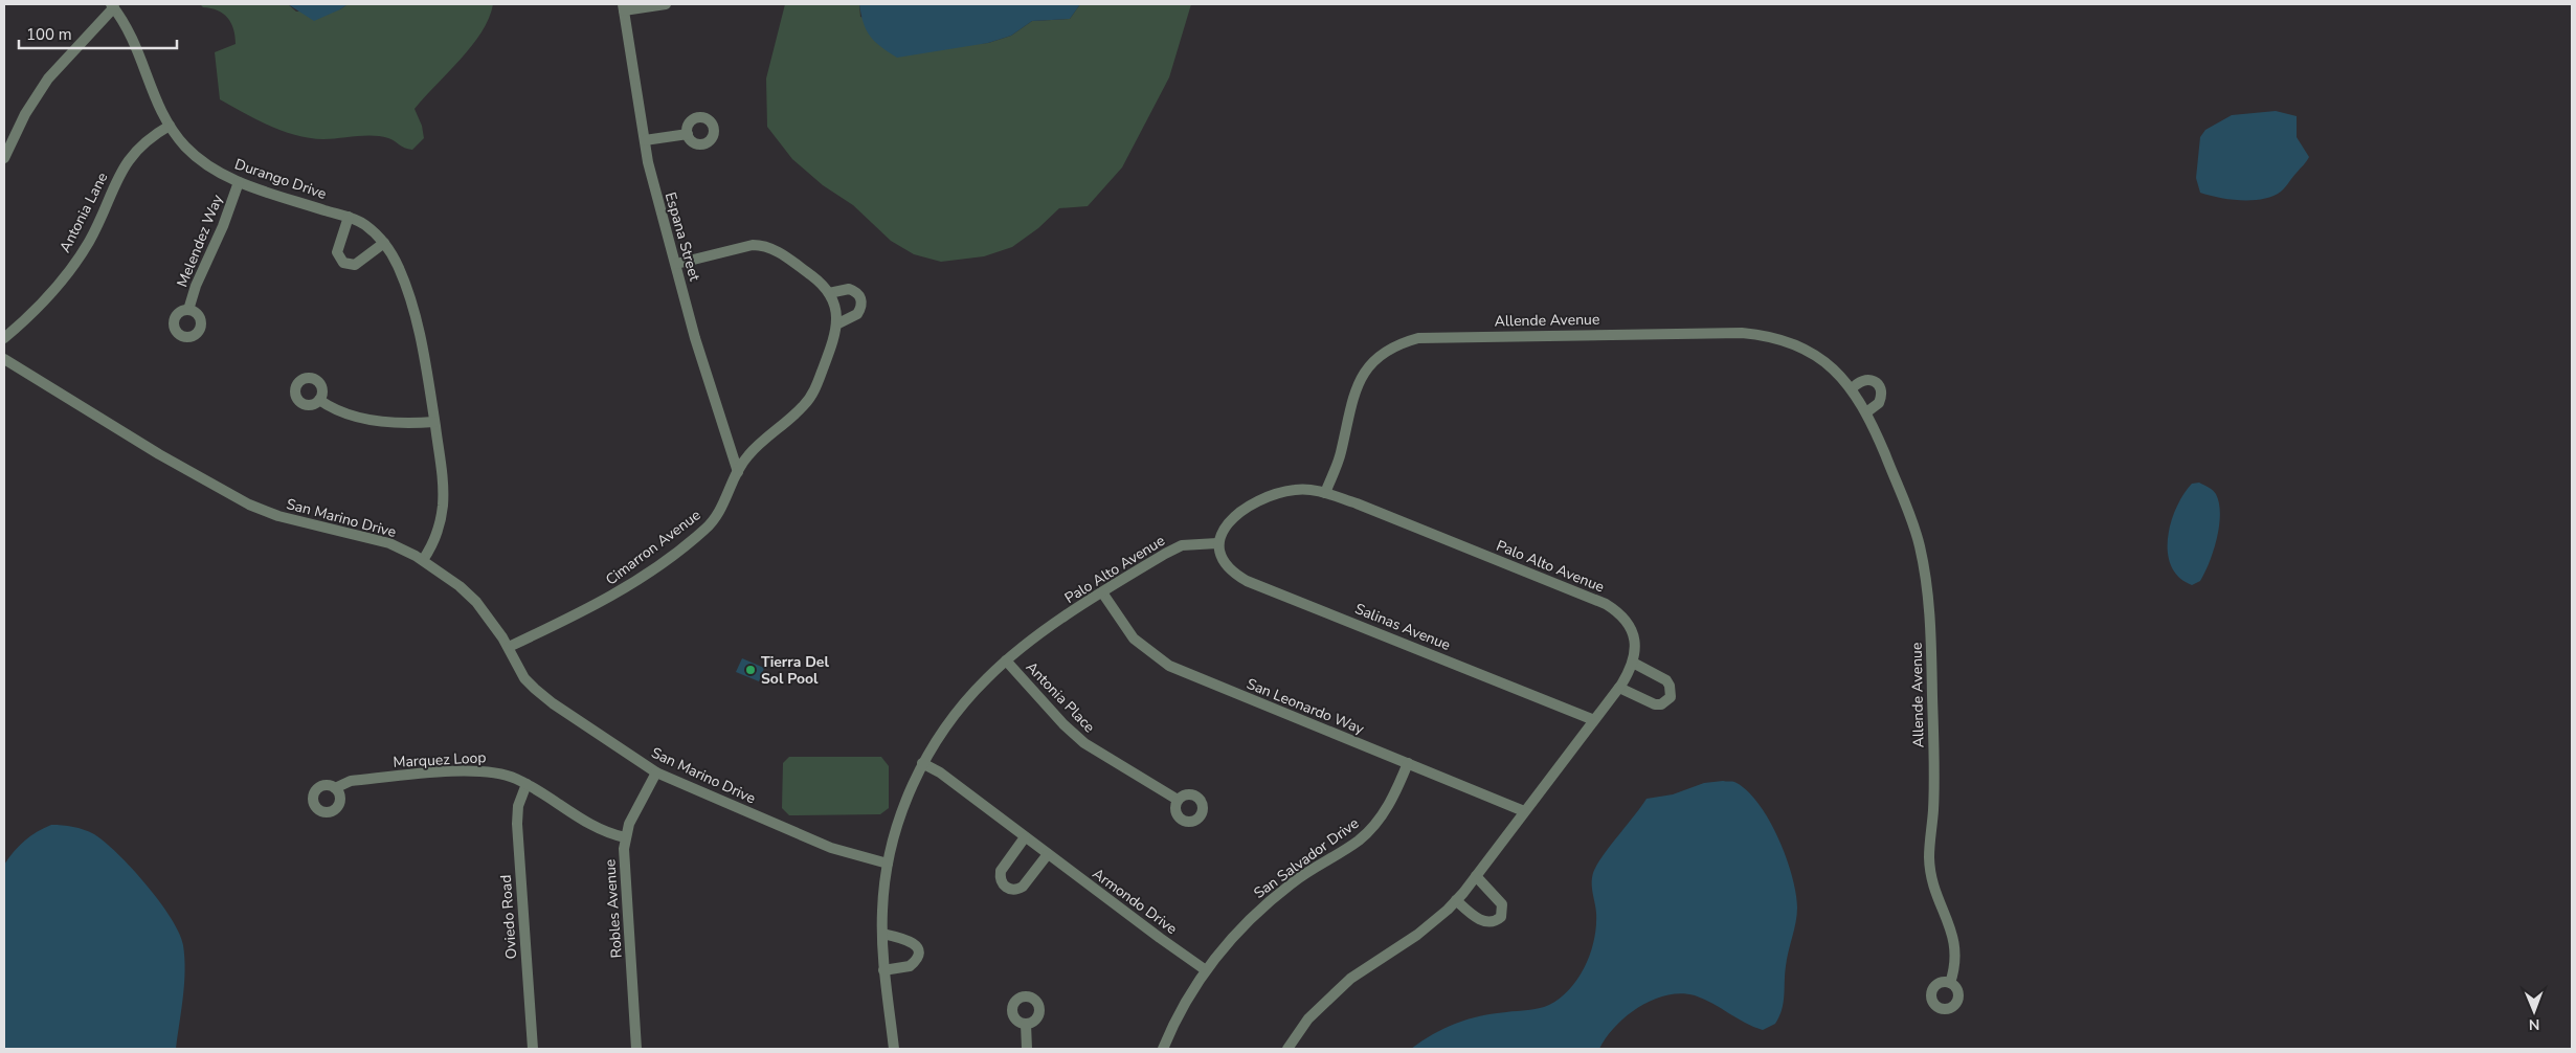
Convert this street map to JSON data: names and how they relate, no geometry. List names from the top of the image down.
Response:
{
  "streets": {
    "street": [
      "Durango Drive",
      "Antonia Lane",
      "Espana Street",
      "Melendez Way",
      "Allende Avenue",
      "San Marino Drive",
      "Cimarron Avenue",
      "Palo Alto Avenue",
      "Salinas Avenue",
      "Antonia Place",
      "San Leonardo Way",
      "Marquez Loop",
      "San Salvador Drive",
      "Armondo Drive",
      "Robles Avenue",
      "Oviedo Road"
    ]
  },
  "crossings": [
    ["Durango Drive", "Antonia Lane"],
    ["Durango Drive", "Melendez Way"],
    ["Durango Drive", "San Marino Drive"],
    ["Espana Street", "Cimarron Avenue"],
    ["Allende Avenue", "Palo Alto Avenue"],
    ["San Marino Drive", "Cimarron Avenue"],
    ["San Marino Drive", "Palo Alto Avenue"],
    ["San Marino Drive", "Robles Avenue"],
    ["Palo Alto Avenue", "Salinas Avenue"],
    ["Palo Alto Avenue", "Antonia Place"],
    ["Palo Alto Avenue", "San Leonardo Way"],
    ["Palo Alto Avenue", "Armondo Drive"],
    ["San Leonardo Way", "San Salvador Drive"],
    ["Marquez Loop", "Robles Avenue"],
    ["Marquez Loop", "Oviedo Road"],
    ["San Salvador Drive", "Armondo Drive"]
  ],
  "places": ["Tierra Del Sol Pool"],
  "scale_bar": "100 m",
  "north": "bottom"
}
